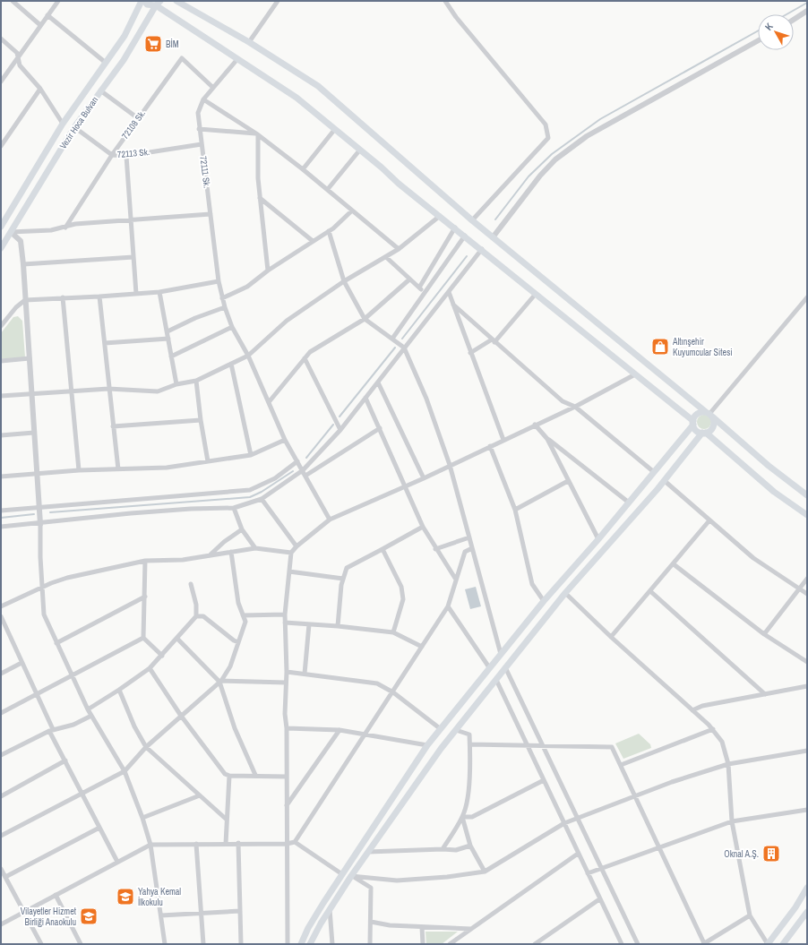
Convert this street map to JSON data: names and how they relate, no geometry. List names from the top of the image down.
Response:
{
  "streets": {
    "main road": ["Vezir Hoca Bulvarı"],
    "street": ["72108 Sk.", "72113 Sk.", "72111 Sk."]
  },
  "crossings": [
    ["Vezir Hoca Bulvarı", "72113 Sk."],
    ["72108 Sk.", "72113 Sk."],
    ["72108 Sk.", "72111 Sk."],
    ["72113 Sk.", "72111 Sk."]
  ],
  "places": {
    "supermarket": ["BİM"],
    "shop": ["Altınşehir Kuyumcular Sitesi"],
    "building": ["Oknal A.Ş."],
    "school or university": ["Yahya Kemal İlkokulu", "Vilayetler Hizmet Birliği Anaokulu"]
  },
  "north": "top left"
}
